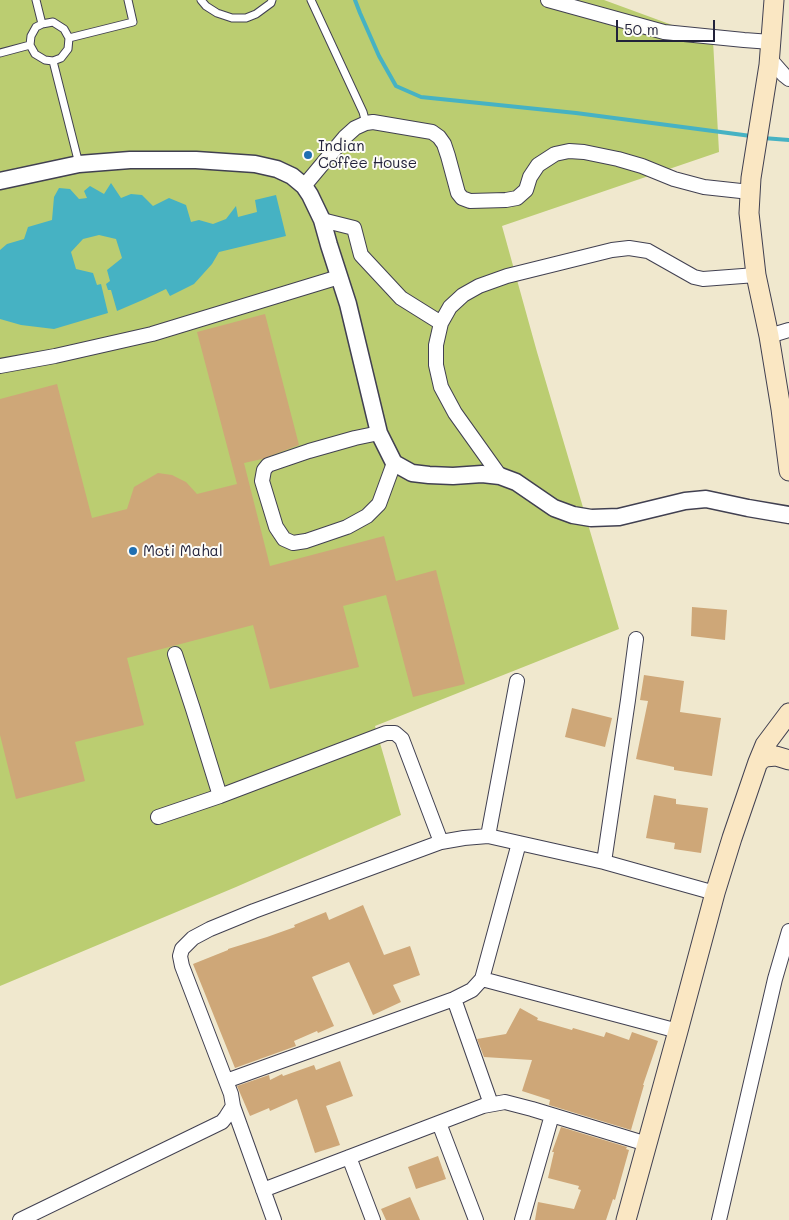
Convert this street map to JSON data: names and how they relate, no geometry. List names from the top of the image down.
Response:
{
  "places": ["Indian Coffee House", "Moti Mahal"],
  "scale_bar": "50 m"
}
